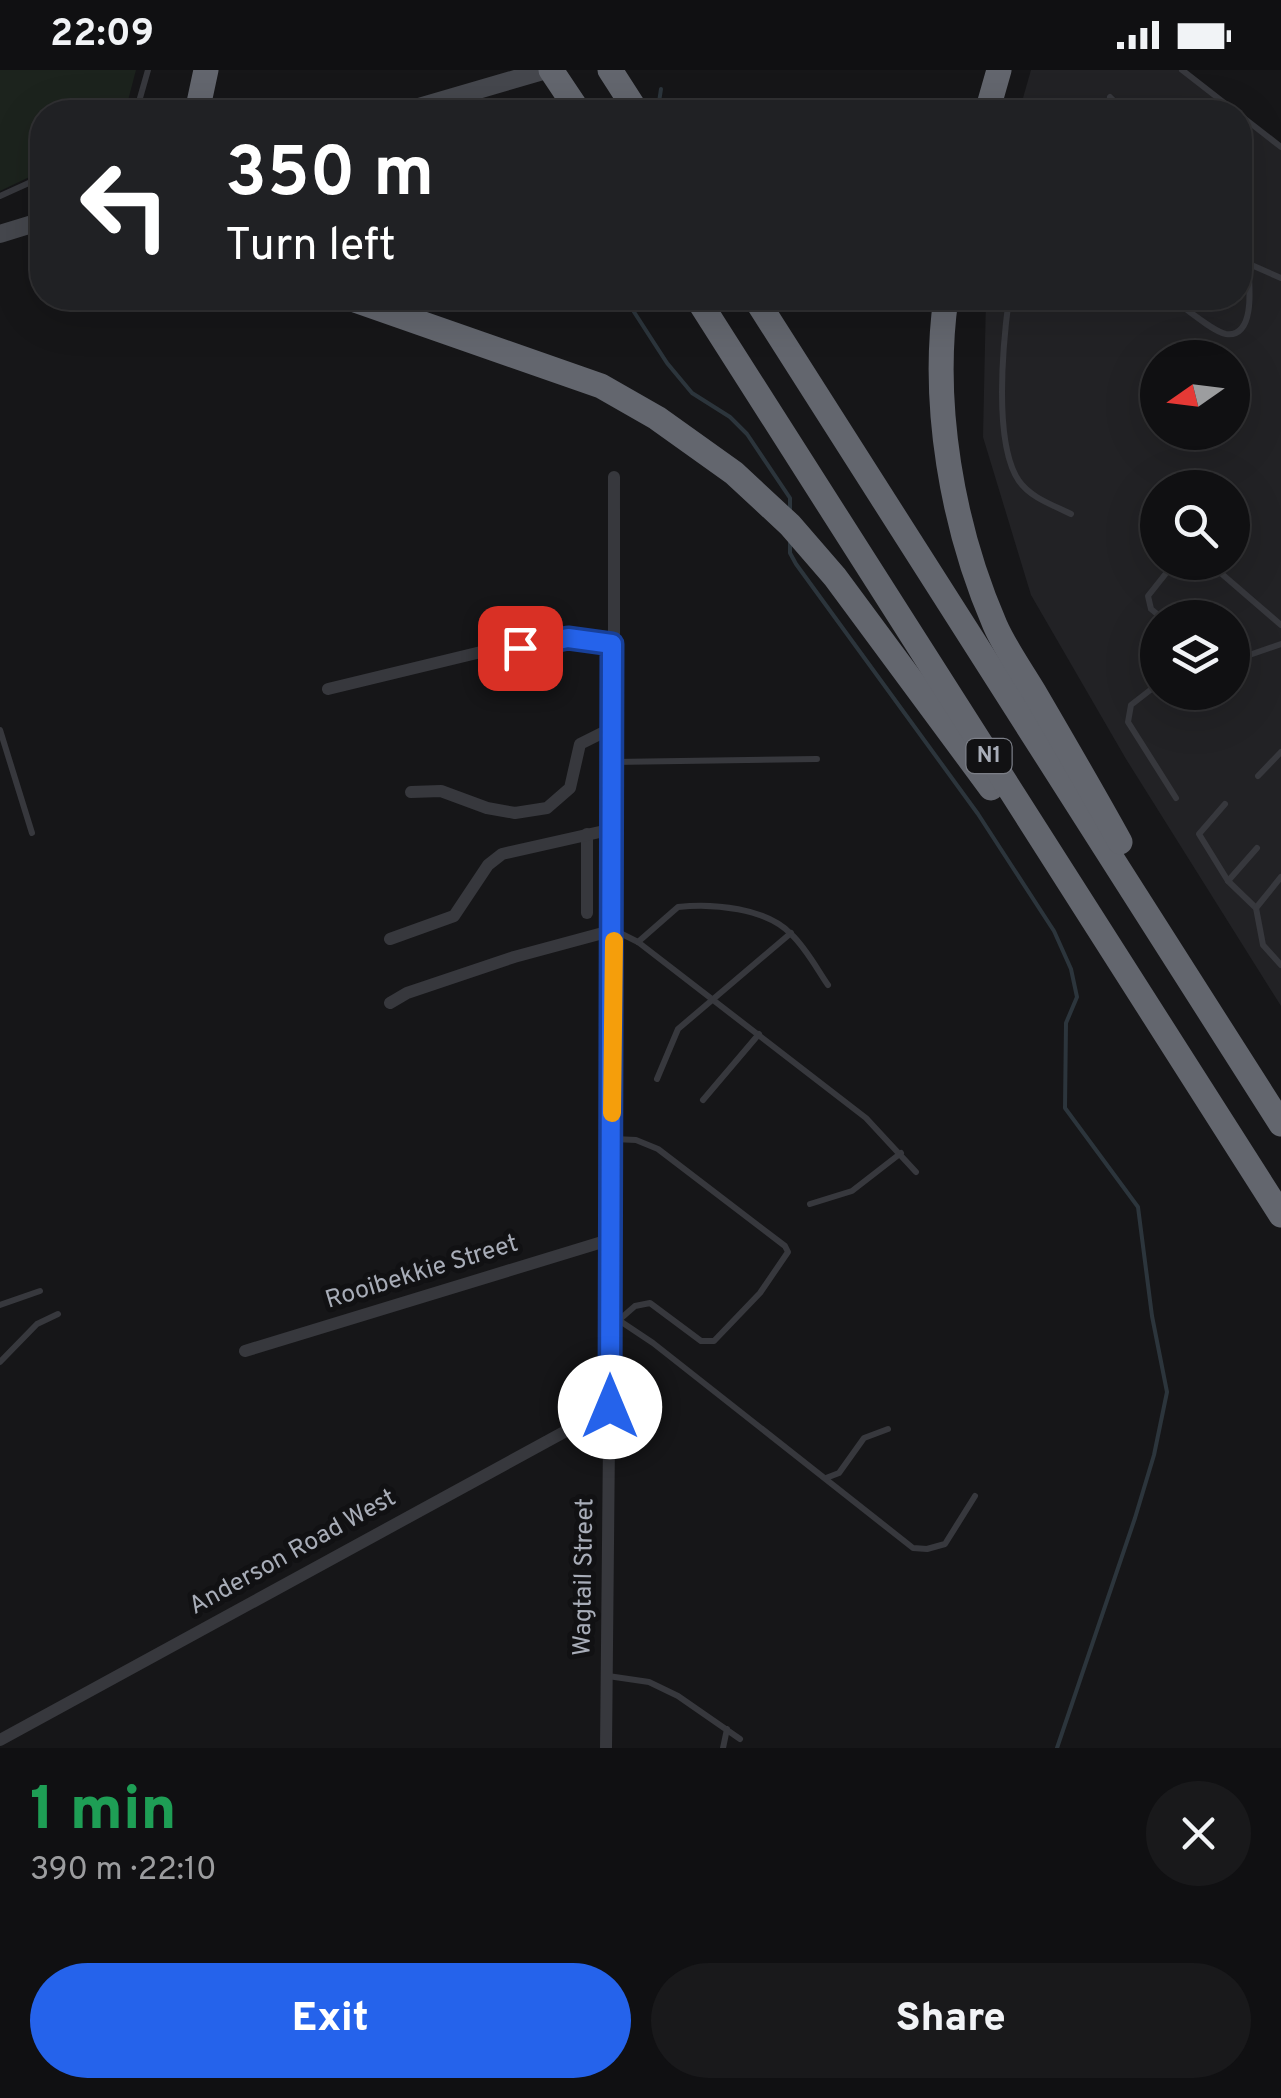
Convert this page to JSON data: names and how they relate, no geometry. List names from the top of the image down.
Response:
{
  "streets": {
    "highway": ["N1"],
    "street": ["Rooibekkie Street", "Anderson Road West", "Wagtail Street"]
  },
  "crossings": [
    ["Rooibekkie Street", "Wagtail Street"],
    ["Anderson Road West", "Wagtail Street"]
  ],
  "north": "left",
  "page": {
    "status": "22:09",
    "turn": ["350 m", "Turn left"],
    "heading": ["1 min", "390 m · 22:10"],
    "buttons": ["Exit", "Share"]
  }
}
